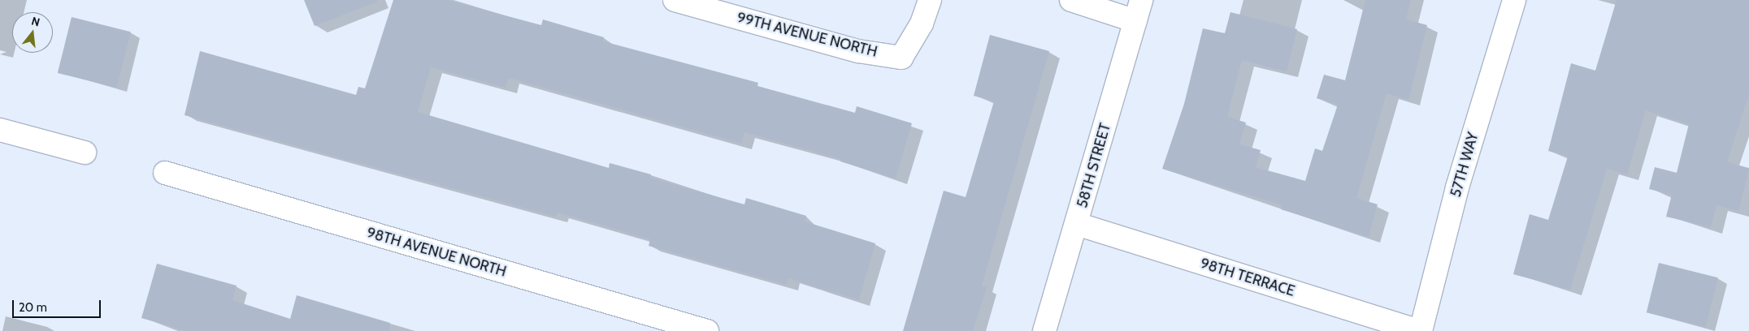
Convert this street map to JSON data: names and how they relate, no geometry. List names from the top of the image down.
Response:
{
  "streets": {
    "street": [
      "99TH AVENUE NORTH",
      "57TH WAY",
      "58TH STREET",
      "98TH AVENUE NORTH",
      "98TH TERRACE"
    ]
  },
  "crossings": [
    ["57TH WAY", "98TH TERRACE"],
    ["58TH STREET", "98TH TERRACE"]
  ],
  "scale_bar": "20 m",
  "north": "top"
}
